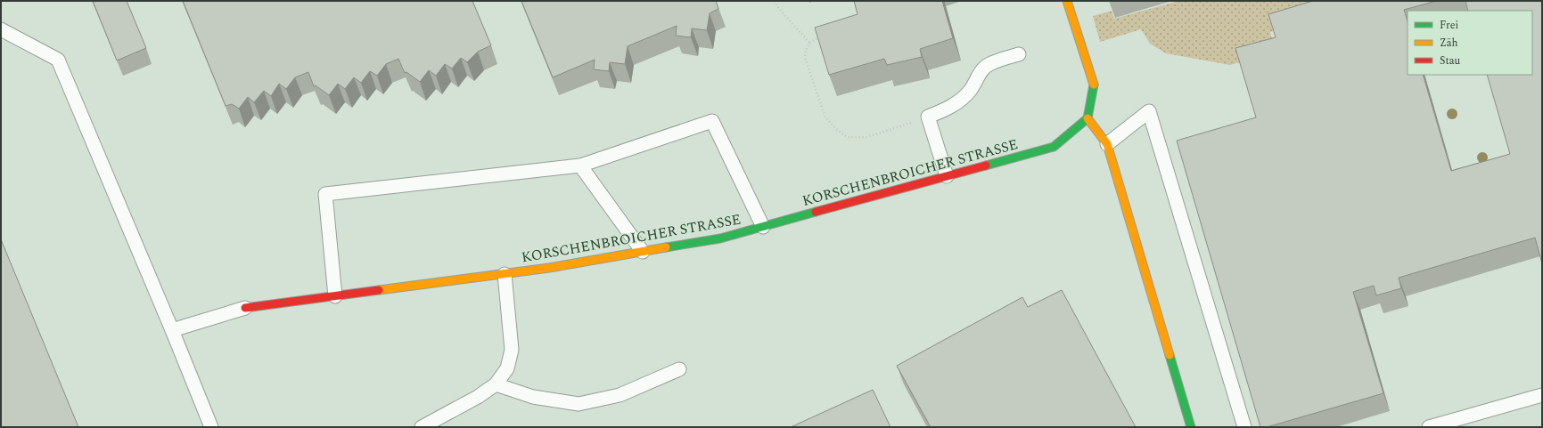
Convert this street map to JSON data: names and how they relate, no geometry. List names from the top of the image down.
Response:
{
  "streets": {
    "street": ["KORSCHENBROICHER STRASSE"]
  },
  "legend": ["Frei", "Zäh", "Stau"]
}
